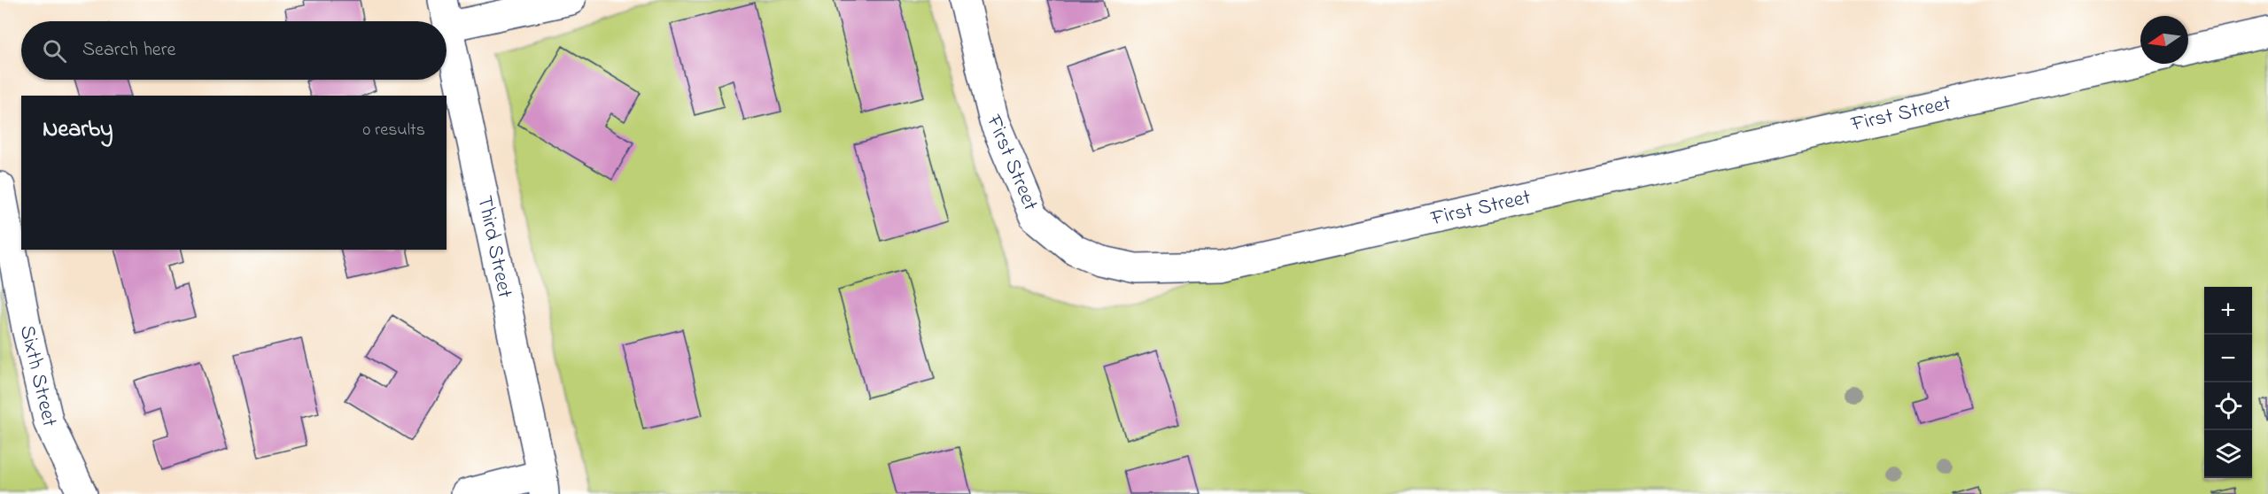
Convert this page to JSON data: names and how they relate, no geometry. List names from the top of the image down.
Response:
{
  "streets": {
    "street": ["First Street", "Third Street", "Sixth Street"]
  },
  "north": "left",
  "page": {
    "search": "Search here",
    "heading": ["Nearby", "0 results"],
    "map_buttons": ["+", "−"]
  }
}
